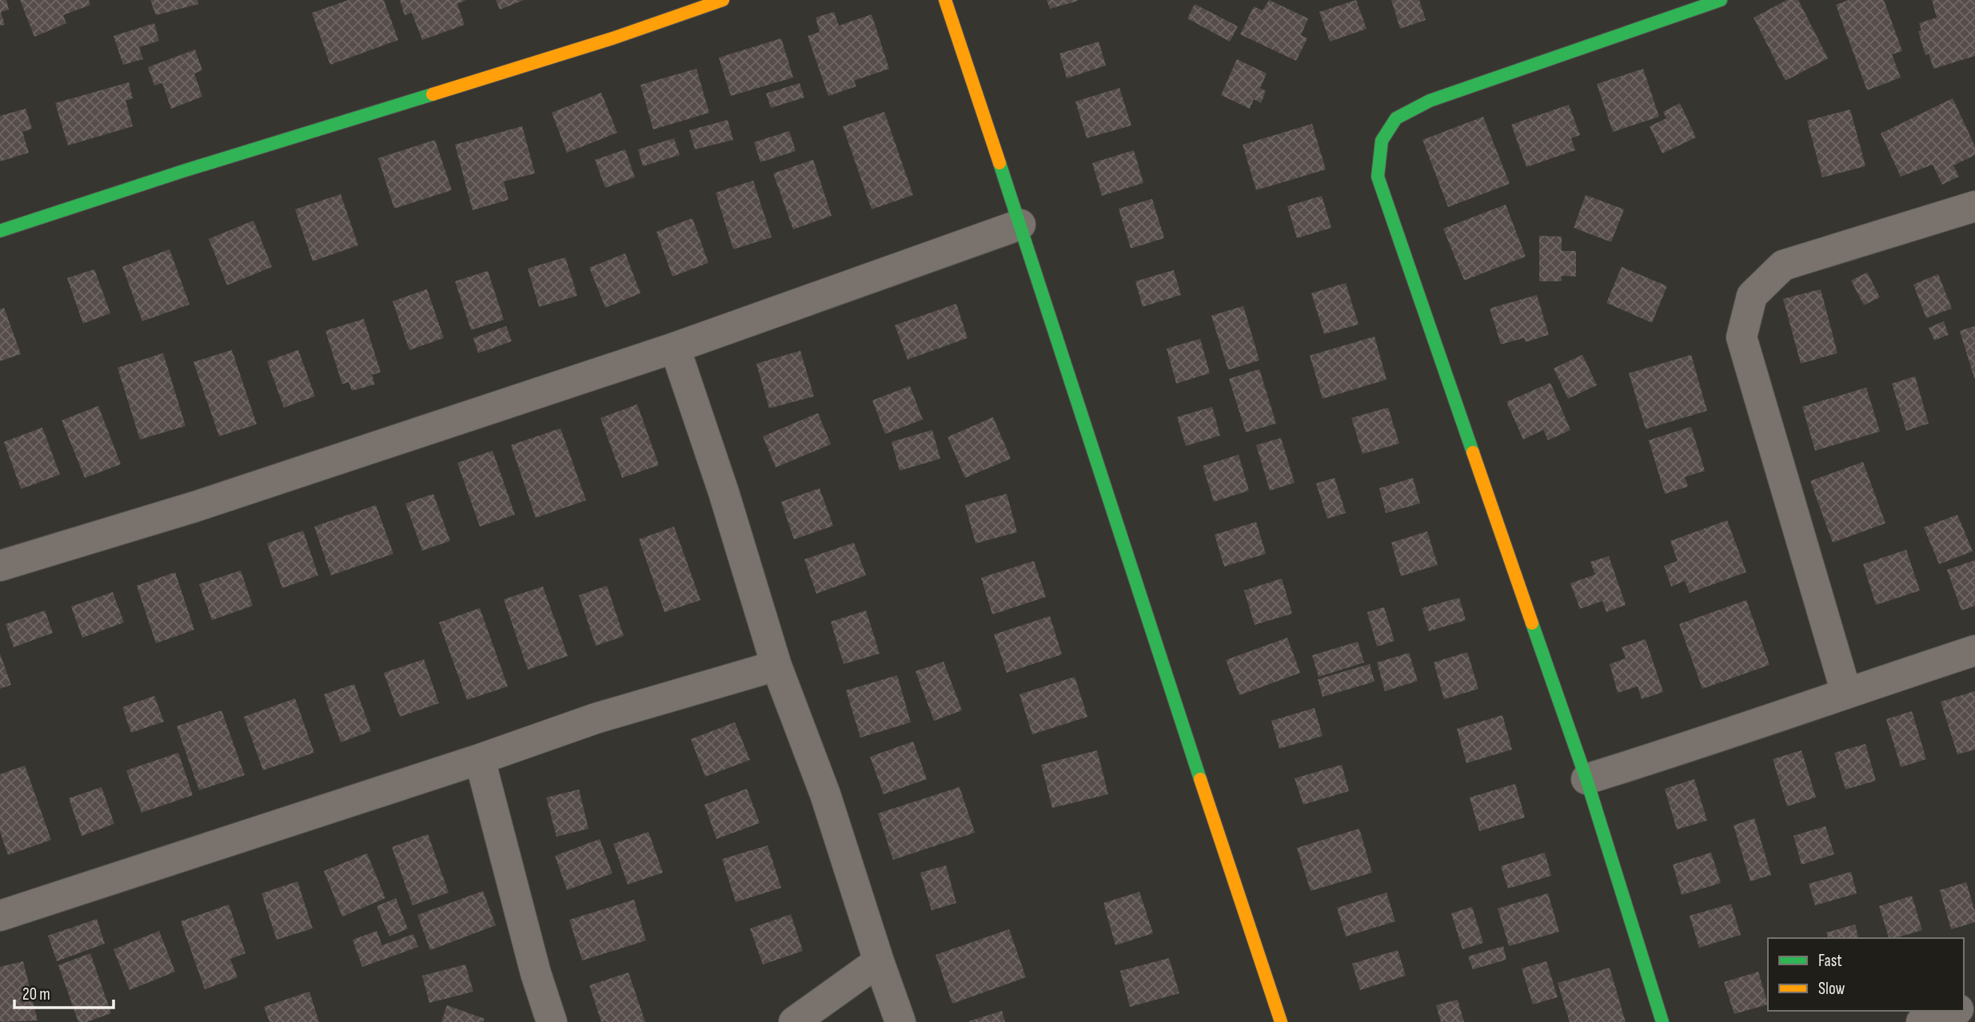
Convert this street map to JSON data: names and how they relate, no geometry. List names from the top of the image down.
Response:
{
  "legend": ["Fast", "Slow"],
  "scale_bar": "20 m"
}
